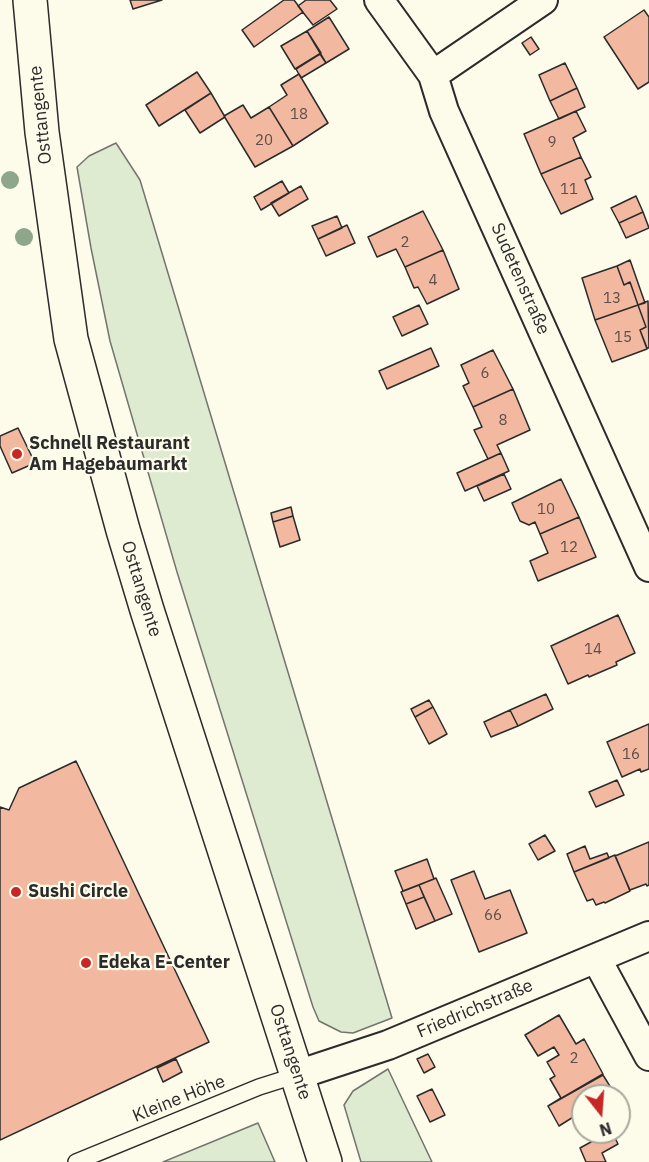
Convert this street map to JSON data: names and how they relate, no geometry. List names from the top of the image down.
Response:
{
  "streets": {
    "street": ["Osttangente", "Sudetenstraße", "Friedrichstraße"],
    "lane": ["Kleine Höhe"]
  },
  "crossings": [
    ["Osttangente", "Friedrichstraße"],
    ["Osttangente", "Kleine Höhe"],
    ["Friedrichstraße", "Kleine Höhe"]
  ],
  "places": ["Schnell Restaurant Am Hagebaumarkt", "Sushi Circle", "Edeka E-Center"],
  "house_numbers": [
    "18",
    "20",
    "9",
    "11",
    "2",
    "4",
    "13",
    "15",
    "6",
    "8",
    "10",
    "12",
    "14",
    "16",
    "66",
    "2"
  ],
  "north": "bottom"
}
